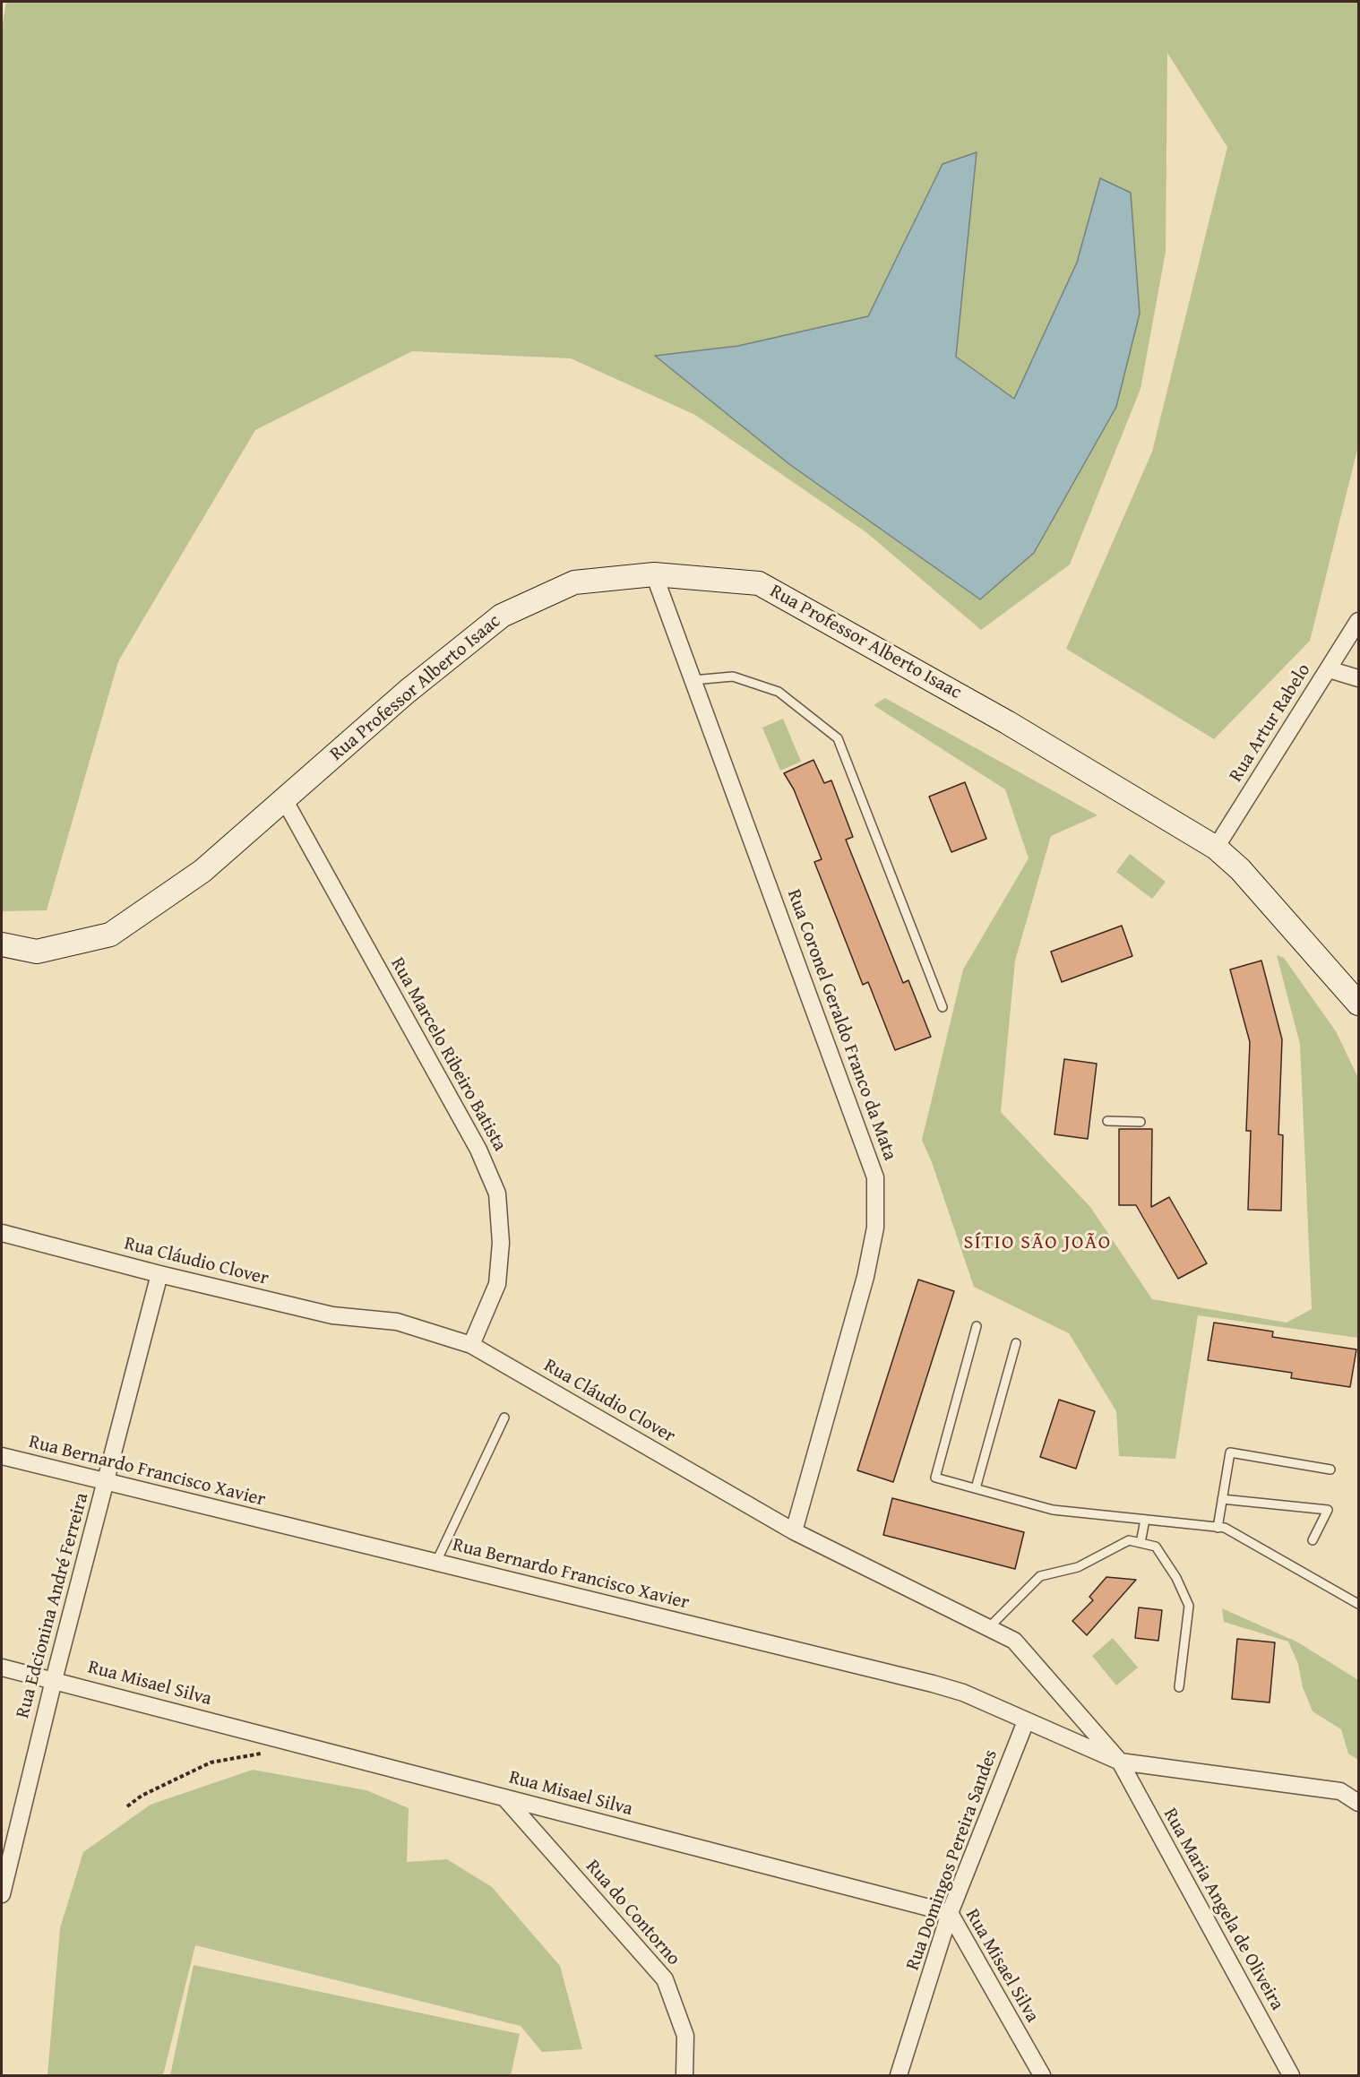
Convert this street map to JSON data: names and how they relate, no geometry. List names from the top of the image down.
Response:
{
  "streets": {
    "main road": ["Rua Professor Alberto Isaac"],
    "street": [
      "Rua Artur Rabelo",
      "Rua Coronel Geraldo Franco da Mata",
      "Rua Marcelo Ribeiro Batista",
      "Rua Cláudio Clover",
      "Rua Bernardo Francisco Xavier",
      "Rua Edcionina André Ferreira",
      "Rua Misael Silva",
      "Rua Domingos Pereira Sandes",
      "Rua Maria Angela de Oliveira",
      "Rua do Contorno"
    ]
  },
  "crossings": [
    ["Rua Professor Alberto Isaac", "Rua Artur Rabelo"],
    ["Rua Professor Alberto Isaac", "Rua Coronel Geraldo Franco da Mata"],
    ["Rua Professor Alberto Isaac", "Rua Marcelo Ribeiro Batista"],
    ["Rua Coronel Geraldo Franco da Mata", "Rua Cláudio Clover"],
    ["Rua Marcelo Ribeiro Batista", "Rua Cláudio Clover"],
    ["Rua Cláudio Clover", "Rua Bernardo Francisco Xavier"],
    ["Rua Cláudio Clover", "Rua Edcionina André Ferreira"],
    ["Rua Cláudio Clover", "Rua Maria Angela de Oliveira"],
    ["Rua Bernardo Francisco Xavier", "Rua Edcionina André Ferreira"],
    ["Rua Bernardo Francisco Xavier", "Rua Domingos Pereira Sandes"],
    ["Rua Bernardo Francisco Xavier", "Rua Maria Angela de Oliveira"],
    ["Rua Edcionina André Ferreira", "Rua Misael Silva"],
    ["Rua Misael Silva", "Rua Domingos Pereira Sandes"],
    ["Rua Misael Silva", "Rua do Contorno"]
  ],
  "districts": ["SÍTIO SÃO JOÃO"]
}
